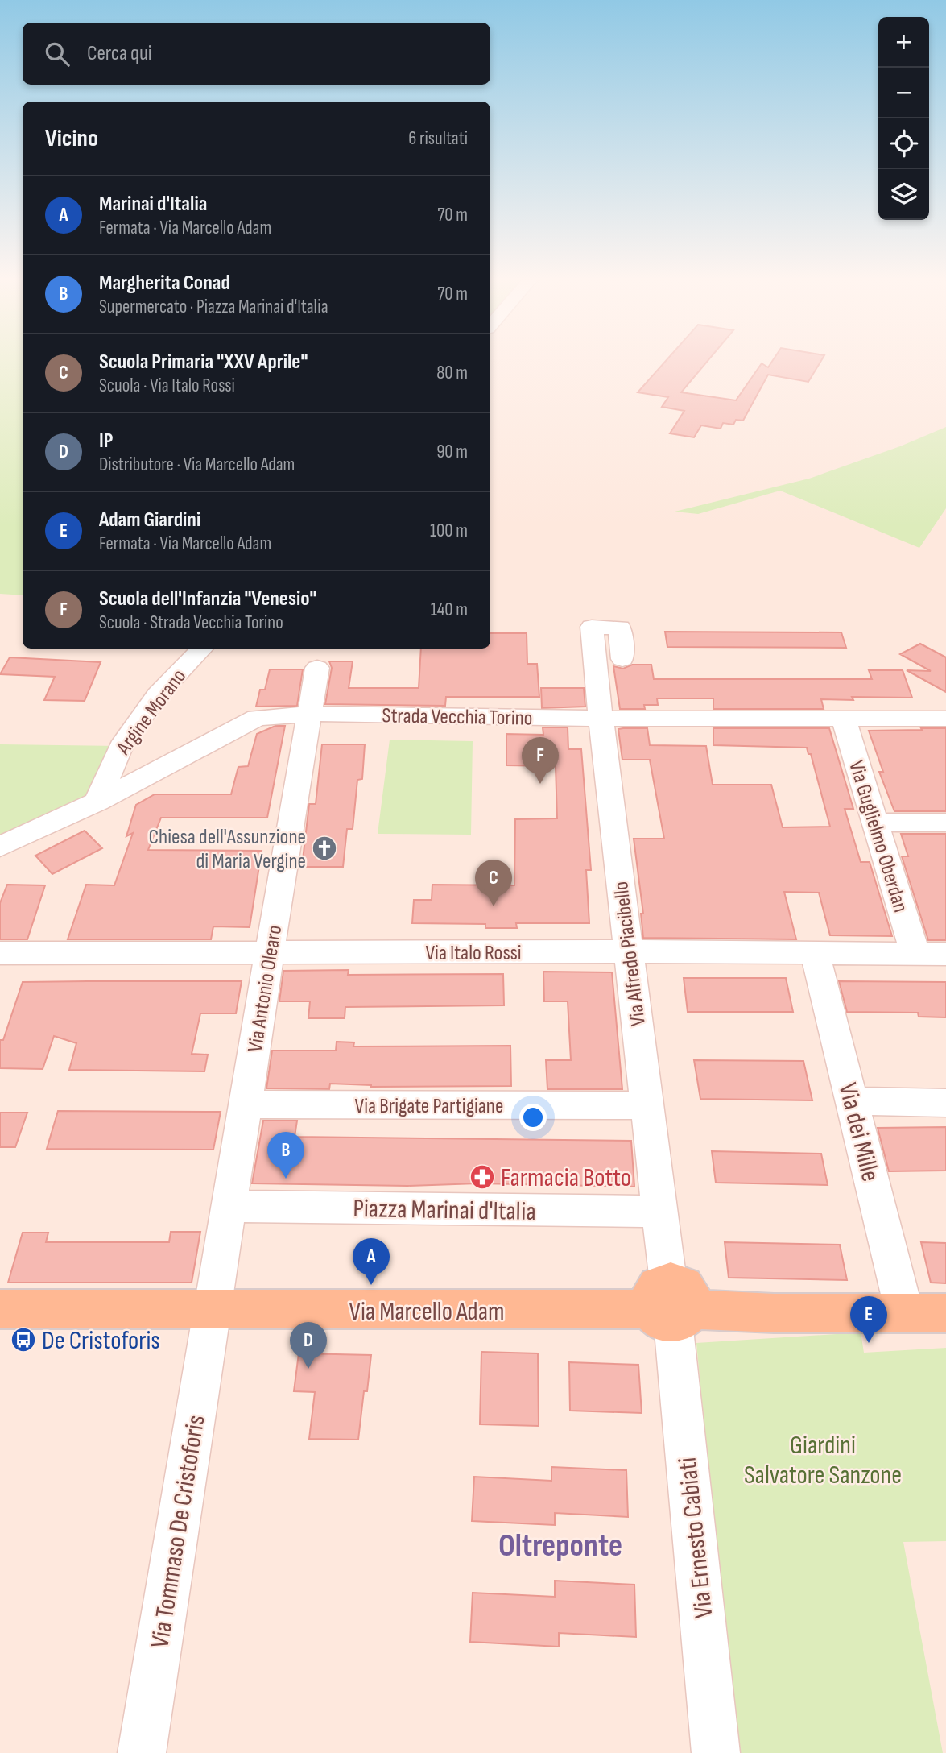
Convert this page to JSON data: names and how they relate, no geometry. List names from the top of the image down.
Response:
{
  "streets": {
    "main road": ["Via Marcello Adam"],
    "street": [
      "Argine Morano",
      "Strada Vecchia Torino",
      "Via Guglielmo Oberdan",
      "Via Italo Rossi",
      "Via Alfredo Piacibello",
      "Via Antonio Olearo",
      "Via Brigate Partigiane",
      "Via dei Mille",
      "Piazza Marinai d'Italia",
      "Via Tommaso De Cristoforis",
      "Via Ernesto Cabiati"
    ]
  },
  "crossings": [
    ["Argine Morano", "Strada Vecchia Torino"],
    ["Strada Vecchia Torino", "Via Guglielmo Oberdan"],
    ["Strada Vecchia Torino", "Via Alfredo Piacibello"],
    ["Strada Vecchia Torino", "Via Antonio Olearo"],
    ["Via Guglielmo Oberdan", "Via Italo Rossi"],
    ["Via Italo Rossi", "Via Alfredo Piacibello"],
    ["Via Italo Rossi", "Via Antonio Olearo"],
    ["Via Italo Rossi", "Via dei Mille"],
    ["Via Alfredo Piacibello", "Via Brigate Partigiane"],
    ["Via Alfredo Piacibello", "Piazza Marinai d'Italia"],
    ["Via Alfredo Piacibello", "Via Marcello Adam"],
    ["Via Alfredo Piacibello", "Via Ernesto Cabiati"],
    ["Via Antonio Olearo", "Via Brigate Partigiane"],
    ["Via Antonio Olearo", "Piazza Marinai d'Italia"],
    ["Via Antonio Olearo", "Via Marcello Adam"],
    ["Via Antonio Olearo", "Via Tommaso De Cristoforis"],
    ["Via dei Mille", "Via Marcello Adam"],
    ["Via Marcello Adam", "Via Tommaso De Cristoforis"],
    ["Via Marcello Adam", "Via Ernesto Cabiati"]
  ],
  "districts": ["Oltreponte"],
  "parks": ["Giardini Salvatore Sanzone"],
  "places": {
    "church": ["Chiesa dell'Assunzione di Maria Vergine"],
    "pharmacy": ["Farmacia Botto"],
    "bus stop": ["De Cristoforis"]
  },
  "page": {
    "map_buttons": ["+", "−"],
    "search": "Cerca qui",
    "heading": ["Vicino", "6 risultati"],
    "list": [
      {
        "mark": "A",
        "name": "Marinai d'Italia",
        "note": "Fermata · Via Marcello Adam",
        "value": "70 m"
      },
      {
        "mark": "B",
        "name": "Margherita Conad",
        "note": "Supermercato · Piazza Marinai d'Italia",
        "value": "70 m"
      },
      {
        "mark": "C",
        "name": "Scuola Primaria \"XXV Aprile\"",
        "note": "Scuola · Via Italo Rossi",
        "value": "80 m"
      },
      {
        "mark": "D",
        "name": "IP",
        "note": "Distributore · Via Marcello Adam",
        "value": "90 m"
      },
      {
        "mark": "E",
        "name": "Adam Giardini",
        "note": "Fermata · Via Marcello Adam",
        "value": "100 m"
      },
      {
        "mark": "F",
        "name": "Scuola dell'Infanzia \"Venesio\"",
        "note": "Scuola · Strada Vecchia Torino",
        "value": "140 m"
      }
    ],
    "pins": [
      "F",
      "C",
      "B",
      "A",
      "E",
      "D"
    ]
  }
}
